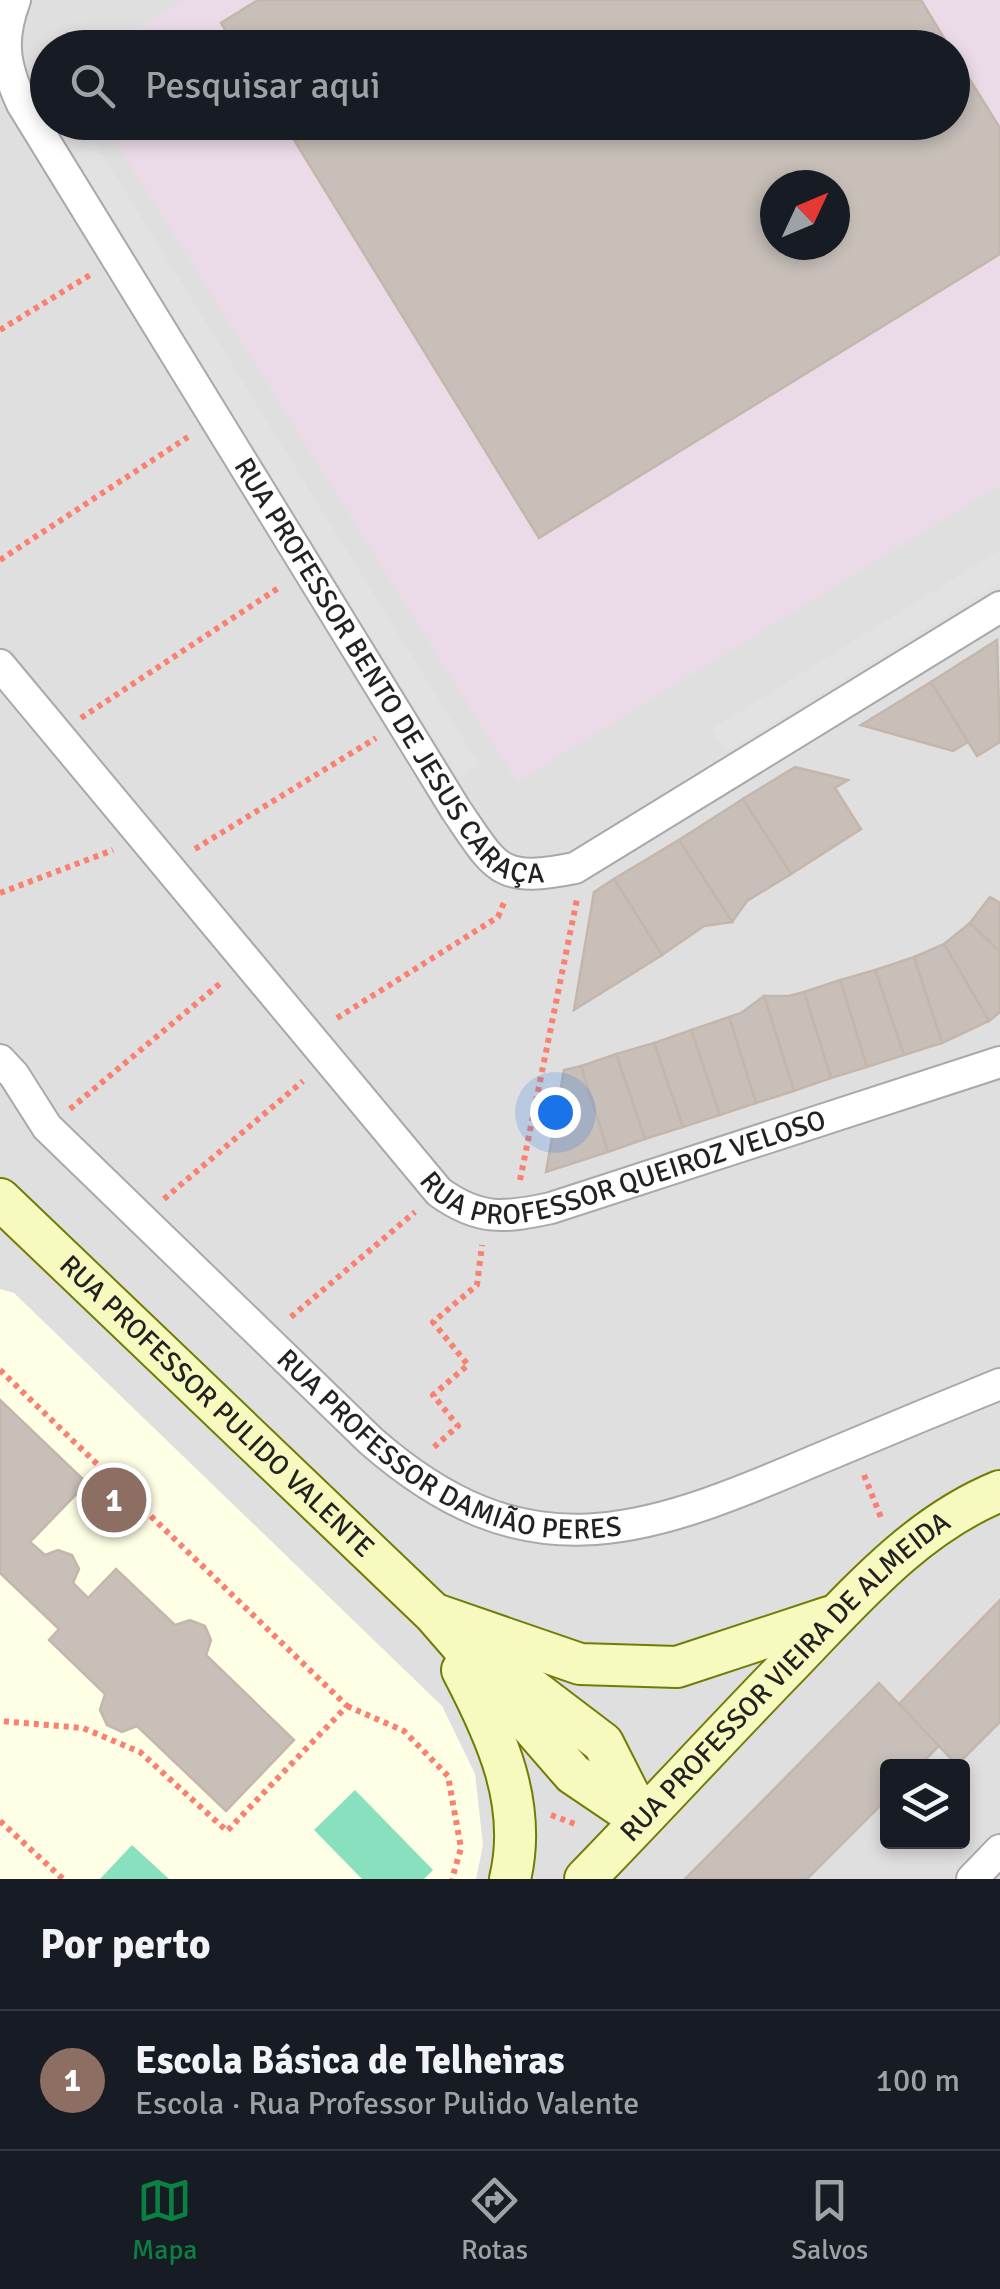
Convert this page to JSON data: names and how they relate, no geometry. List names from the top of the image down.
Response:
{
  "streets": {
    "main road": ["RUA PROFESSOR PULIDO VALENTE", "RUA PROFESSOR VIEIRA DE ALMEIDA"],
    "street": ["RUA PROFESSOR BENTO DE JESUS CARAÇA", "RUA PROFESSOR QUEIROZ VELOSO", "RUA PROFESSOR DAMIÃO PERES"]
  },
  "crossings": [
    ["RUA PROFESSOR PULIDO VALENTE", "RUA PROFESSOR VIEIRA DE ALMEIDA"]
  ],
  "north": "top right",
  "page": {
    "search": "Pesquisar aqui",
    "pins": "1",
    "heading": "Por perto",
    "list": [
      {
        "mark": "1",
        "name": "Escola Básica de Telheiras",
        "note": "Escola · Rua Professor Pulido Valente",
        "value": "100 m"
      }
    ],
    "nav": ["Mapa", "Rotas", "Salvos"]
  }
}
